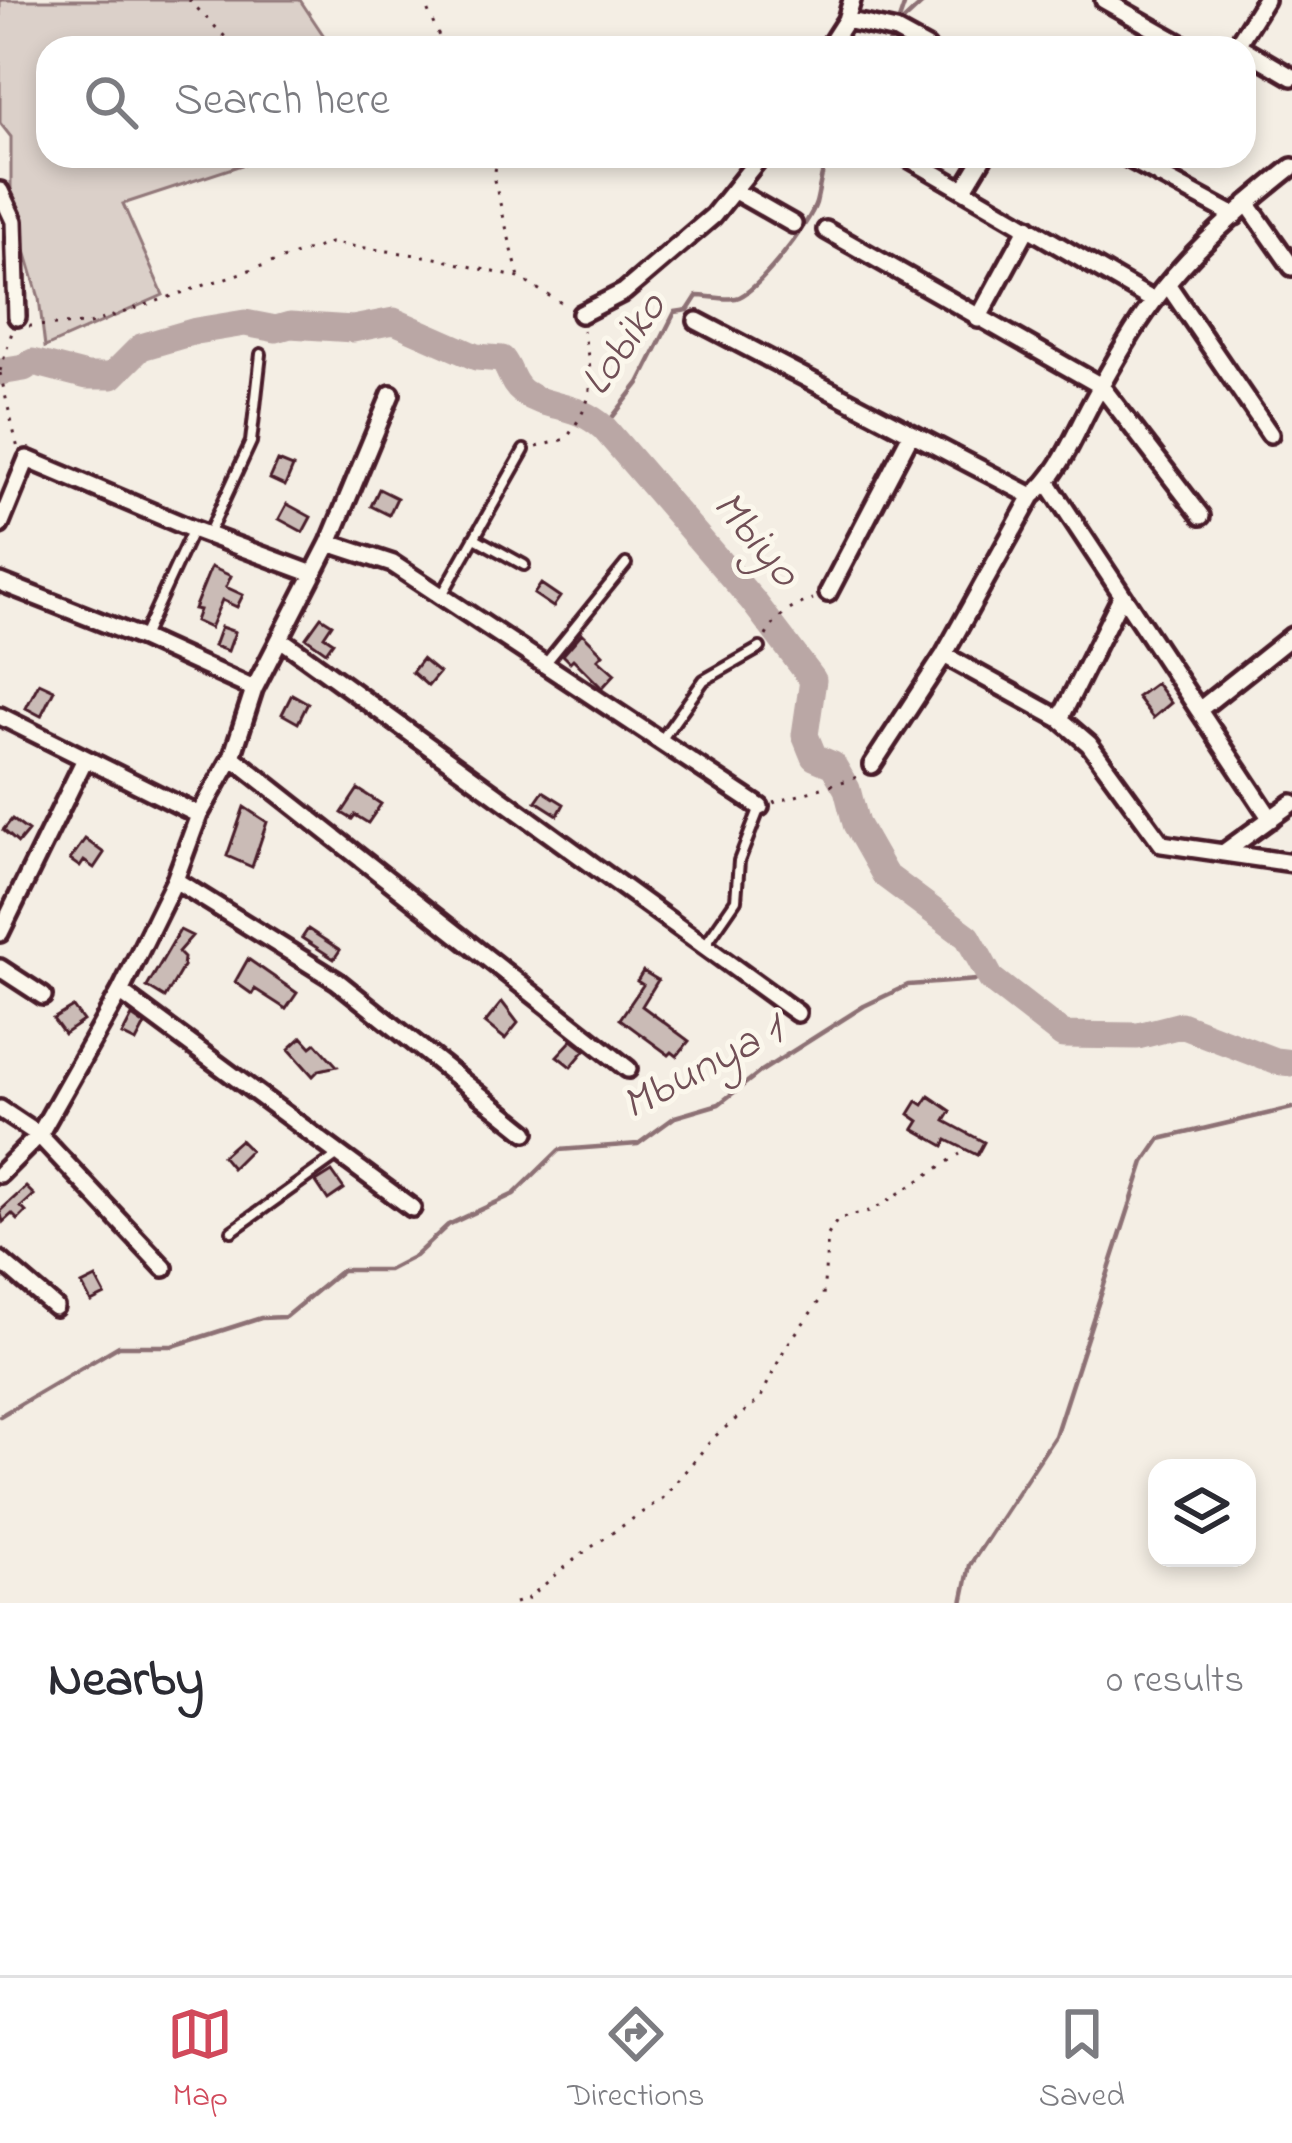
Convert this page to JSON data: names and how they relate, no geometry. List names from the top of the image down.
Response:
{
  "water": ["Lobiko", "Mbiyo", "Mbunya 1"],
  "page": {
    "search": "Search here",
    "heading": ["Nearby", "0 results"],
    "nav": ["Map", "Directions", "Saved"]
  }
}
